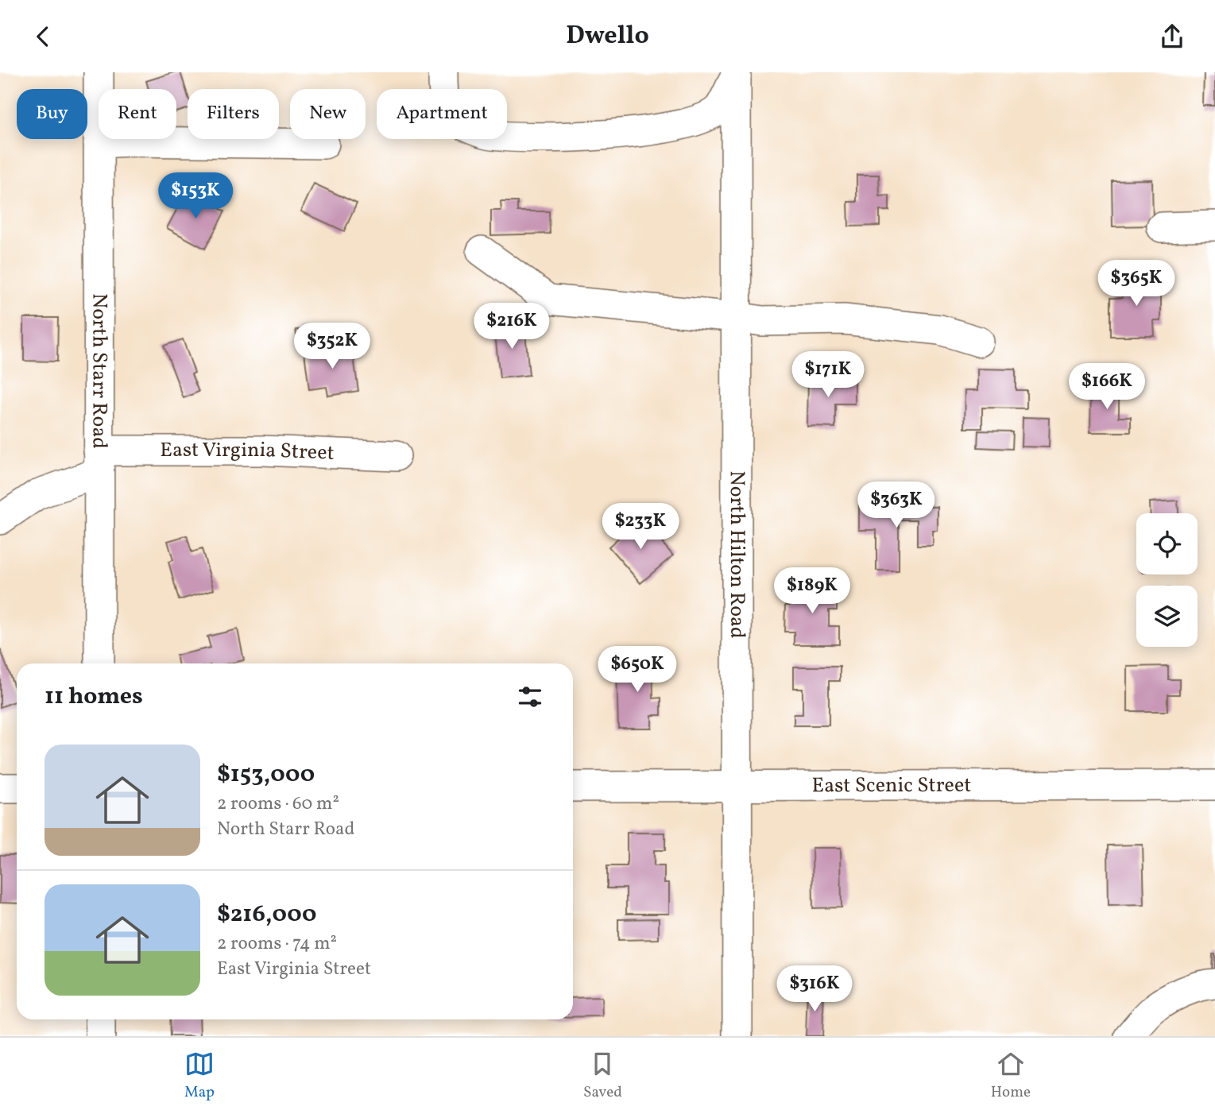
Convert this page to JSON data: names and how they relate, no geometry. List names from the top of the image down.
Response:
{
  "streets": {
    "street": [
      "North Starr Road",
      "East Virginia Street",
      "North Hilton Road",
      "East Scenic Street"
    ]
  },
  "crossings": [
    ["North Starr Road", "East Virginia Street"],
    ["North Hilton Road", "East Scenic Street"]
  ],
  "page": {
    "header": "Dwello",
    "chip": [
      "Buy",
      "Rent",
      "Filters",
      "New",
      "Apartment"
    ],
    "price": [
      "$153K",
      "$365K",
      "$216K",
      "$352K",
      "$171K",
      "$166K",
      "$363K",
      "$233K",
      "$189K",
      "$650K",
      "$316K"
    ],
    "heading": "11 homes",
    "list": [
      {
        "name": "$153,000",
        "note": "2 rooms · 60 m² · North Starr Road"
      },
      {
        "name": "$216,000",
        "note": "2 rooms · 74 m² · East Virginia Street"
      }
    ],
    "tabs": ["Map", "Saved", "Home"]
  }
}
